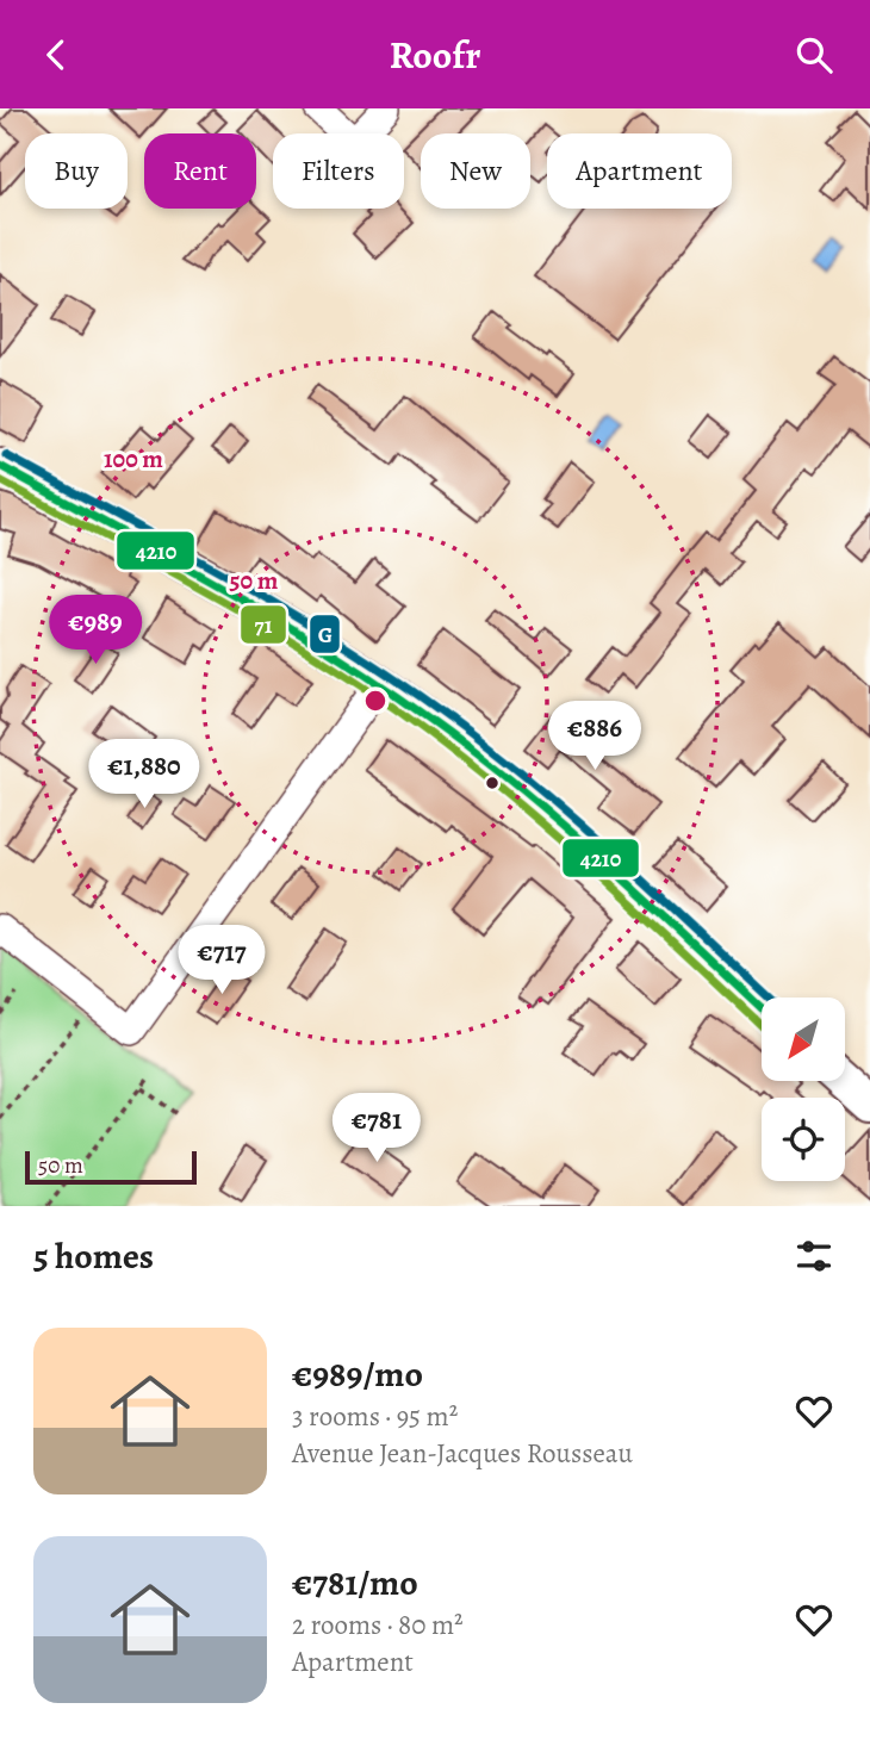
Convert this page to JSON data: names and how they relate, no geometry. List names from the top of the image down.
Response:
{
  "lines": ["transit line G", "transit line 4210", "transit line 71"],
  "scale_bar": "50 m",
  "north": "bottom left",
  "page": {
    "header": "Roofr",
    "chip": [
      "Buy",
      "Rent",
      "Filters",
      "New",
      "Apartment"
    ],
    "price": [
      "€989",
      "€886",
      "€1,880",
      "€717",
      "€781"
    ],
    "scale": "50 m",
    "heading": "5 homes",
    "list": [
      {
        "name": "€989/mo",
        "note": "3 rooms · 95 m² · Avenue Jean-Jacques Rousseau"
      },
      {
        "name": "€781/mo",
        "note": "2 rooms · 80 m² · Apartment"
      }
    ]
  },
  "rings": ["100 m", "50 m"]
}
